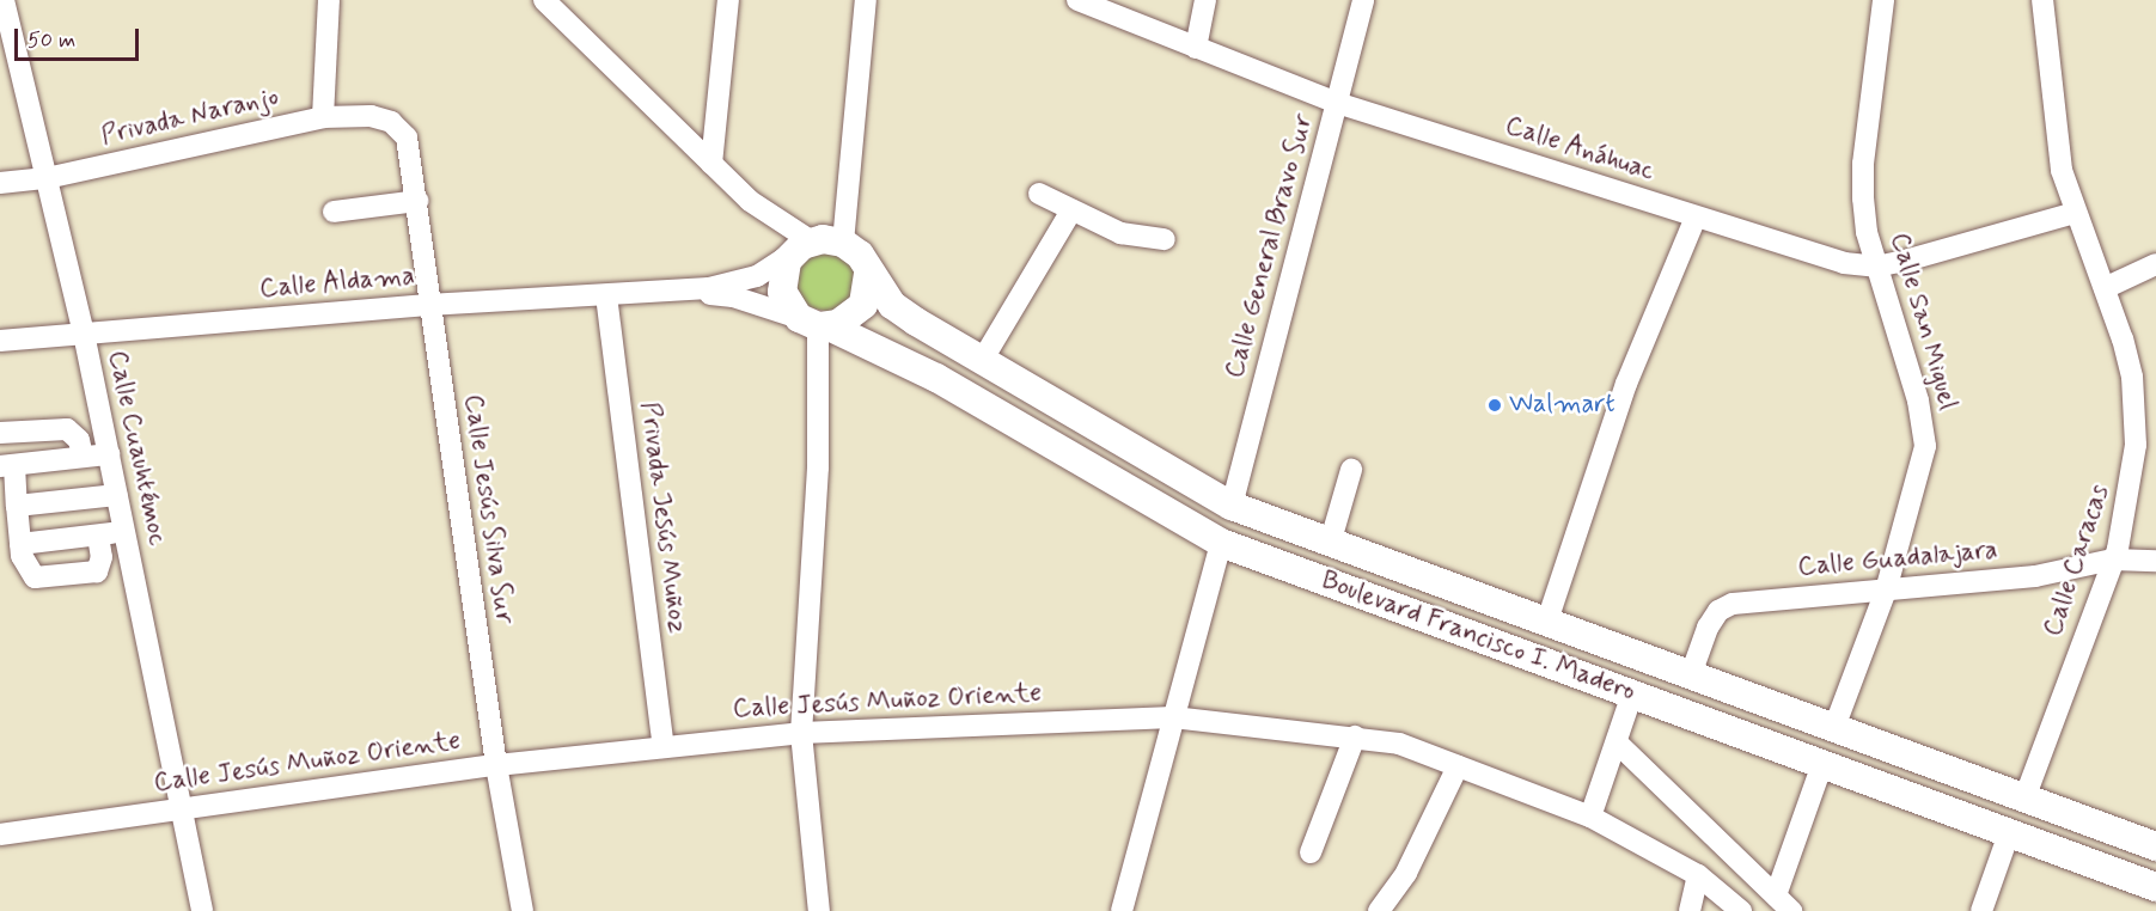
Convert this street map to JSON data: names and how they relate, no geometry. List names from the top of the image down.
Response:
{
  "streets": {
    "main road": ["Boulevard Francisco I. Madero"],
    "street": [
      "Privada Naranjo",
      "Calle Anáhuac",
      "Calle General Bravo Sur",
      "Calle Aldama",
      "Calle San Miguel",
      "Calle Cuauhtémoc",
      "Calle Jesús Silva Sur",
      "Privada Jesús Muñoz",
      "Calle Guadalajara",
      "Calle Caracas",
      "Calle Jesús Muñoz Oriente"
    ]
  },
  "crossings": [
    ["Privada Naranjo", "Calle Cuauhtémoc"],
    ["Privada Naranjo", "Calle Jesús Silva Sur"],
    ["Calle Anáhuac", "Calle General Bravo Sur"],
    ["Calle Anáhuac", "Calle San Miguel"],
    ["Calle Anáhuac", "Calle Caracas"],
    ["Calle General Bravo Sur", "Boulevard Francisco I. Madero"],
    ["Calle Aldama", "Calle Cuauhtémoc"],
    ["Calle Aldama", "Calle Jesús Silva Sur"],
    ["Calle Aldama", "Privada Jesús Muñoz"],
    ["Calle Aldama", "Boulevard Francisco I. Madero"],
    ["Calle San Miguel", "Calle Guadalajara"],
    ["Calle San Miguel", "Boulevard Francisco I. Madero"],
    ["Calle Cuauhtémoc", "Calle Jesús Muñoz Oriente"],
    ["Calle Jesús Silva Sur", "Calle Jesús Muñoz Oriente"],
    ["Privada Jesús Muñoz", "Calle Jesús Muñoz Oriente"],
    ["Calle Guadalajara", "Calle Caracas"],
    ["Calle Guadalajara", "Boulevard Francisco I. Madero"],
    ["Calle Caracas", "Boulevard Francisco I. Madero"]
  ],
  "places": ["Walmart"],
  "scale_bar": "50 m"
}
